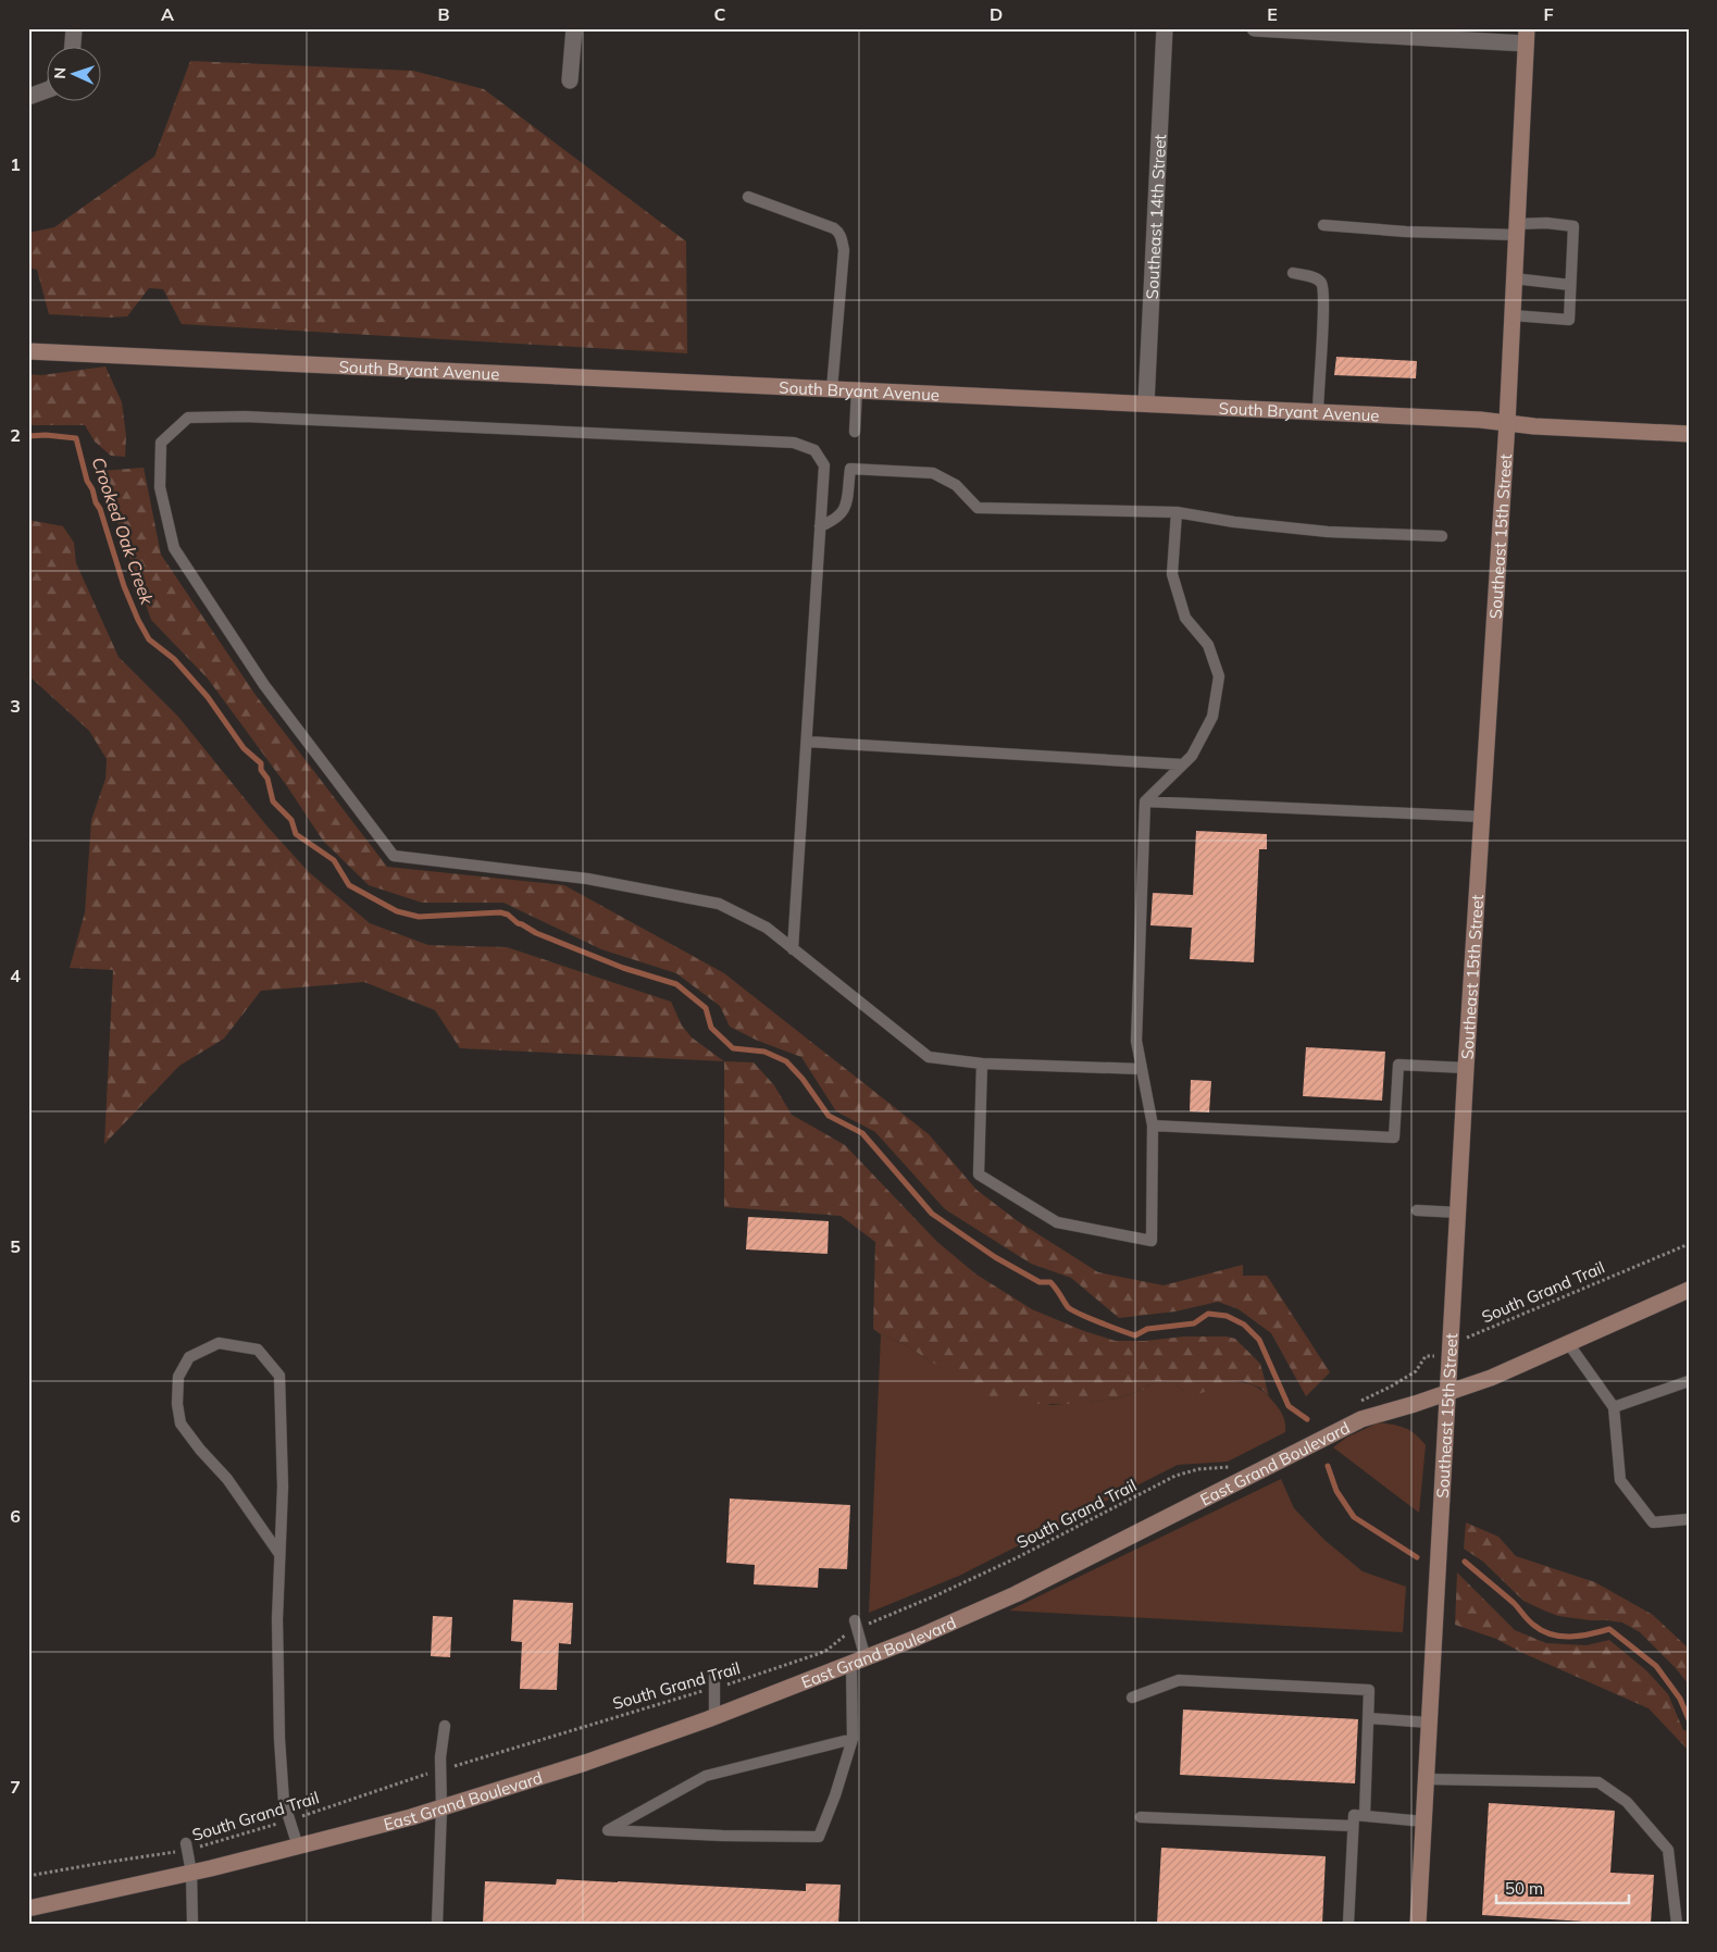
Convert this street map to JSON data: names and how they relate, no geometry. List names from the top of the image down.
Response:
{
  "streets": {
    "street": [
      "Southeast 14th Street",
      "South Bryant Avenue",
      "Southeast 15th Street",
      "East Grand Boulevard"
    ],
    "path": ["South Grand Trail"]
  },
  "crossings": [
    ["Southeast 14th Street", "South Bryant Avenue"],
    ["South Bryant Avenue", "Southeast 15th Street"],
    ["Southeast 15th Street", "South Grand Trail"],
    ["Southeast 15th Street", "East Grand Boulevard"]
  ],
  "water": ["Crooked Oak Creek"],
  "scale_bar": "50 m",
  "north": "left",
  "grid": {
    "columns": [
      "A",
      "B",
      "C",
      "D",
      "E",
      "F"
    ],
    "rows": [
      "1",
      "2",
      "3",
      "4",
      "5",
      "6",
      "7"
    ]
  }
}
